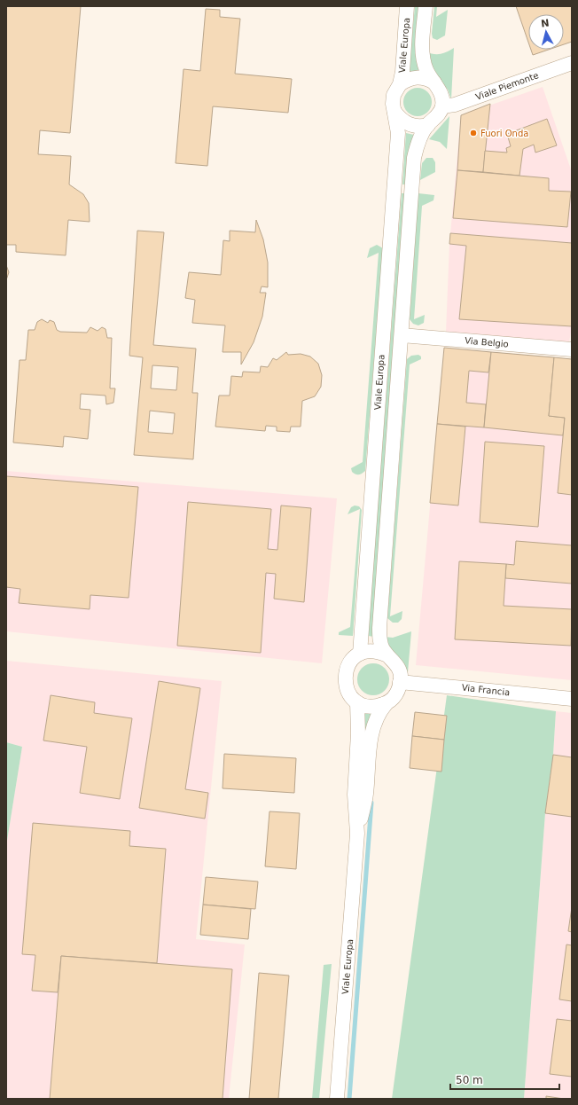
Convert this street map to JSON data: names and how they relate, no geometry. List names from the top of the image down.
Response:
{
  "streets": {
    "street": [
      "Viale Europa",
      "Viale Piemonte",
      "Via Belgio",
      "Via Francia"
    ]
  },
  "crossings": [
    ["Viale Europa", "Viale Piemonte"],
    ["Viale Europa", "Via Belgio"],
    ["Viale Europa", "Via Francia"]
  ],
  "places": ["Fuori Onda"],
  "scale_bar": "50 m",
  "north": "top"
}
